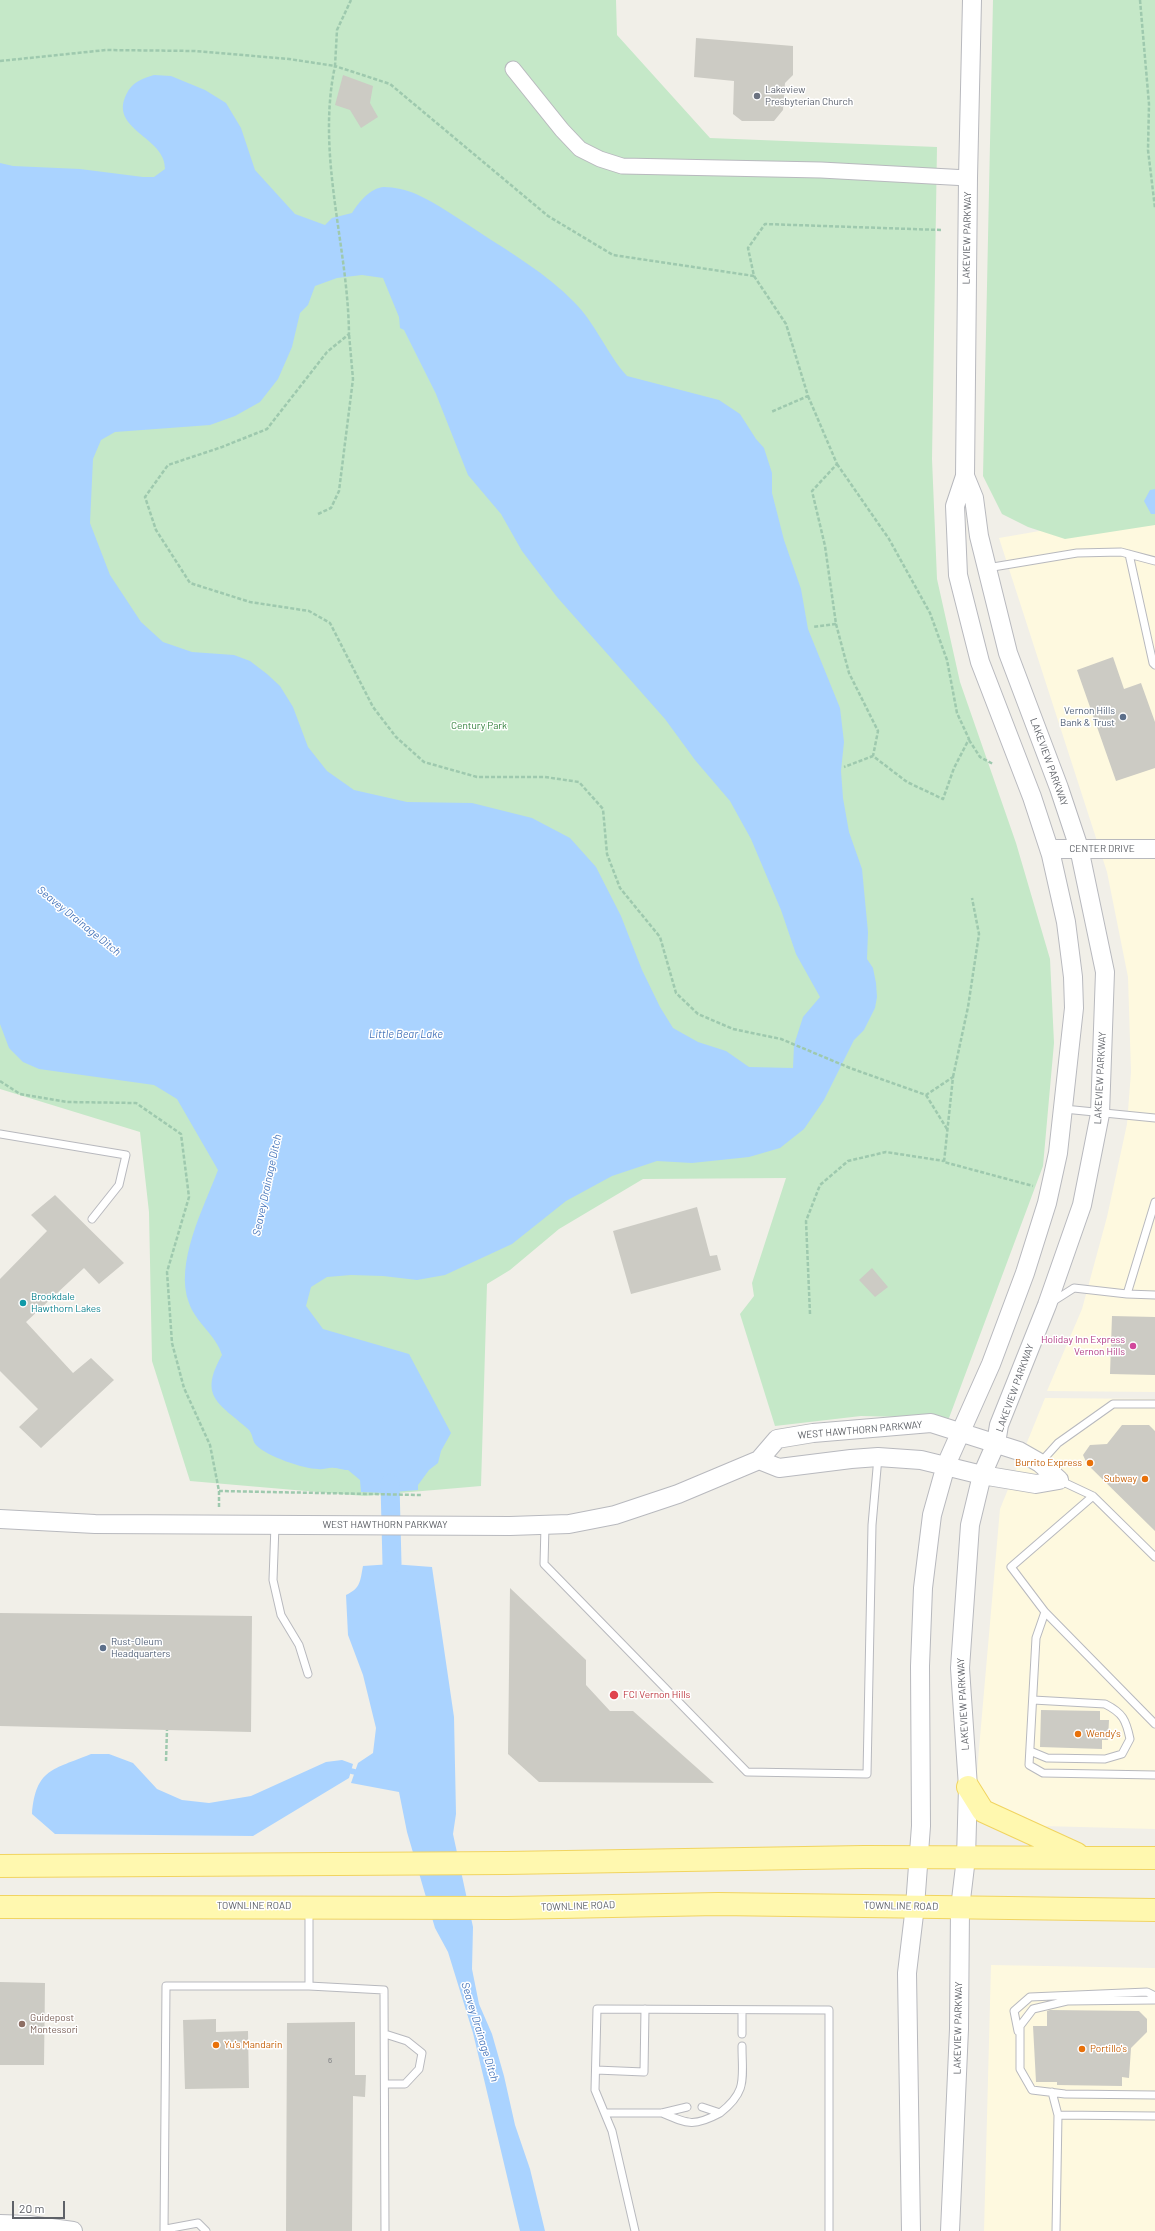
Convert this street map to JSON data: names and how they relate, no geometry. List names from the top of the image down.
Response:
{
  "streets": {
    "main road": ["TOWNLINE ROAD"],
    "street": ["LAKEVIEW PARKWAY", "CENTER DRIVE", "WEST HAWTHORN PARKWAY"]
  },
  "crossings": [
    ["LAKEVIEW PARKWAY", "CENTER DRIVE"],
    ["LAKEVIEW PARKWAY", "WEST HAWTHORN PARKWAY"],
    ["LAKEVIEW PARKWAY", "TOWNLINE ROAD"]
  ],
  "water": ["Seavey Drainage Ditch", "Little Bear Lake"],
  "parks": ["Century Park"],
  "places": [
    "Lakeview Presbyterian Church",
    "Vernon Hills Bank & Trust",
    "Brookdale Hawthorn Lakes",
    "Holiday Inn Express Vernon Hills",
    "Burrito Express",
    "Subway",
    "Rust-Oleum Headquarters",
    "FCI Vernon Hills",
    "Wendy's",
    "Guidepost Montessori",
    "Yu's Mandarin",
    "Portillo's"
  ],
  "house_numbers": ["6"],
  "scale_bar": "20 m"
}
